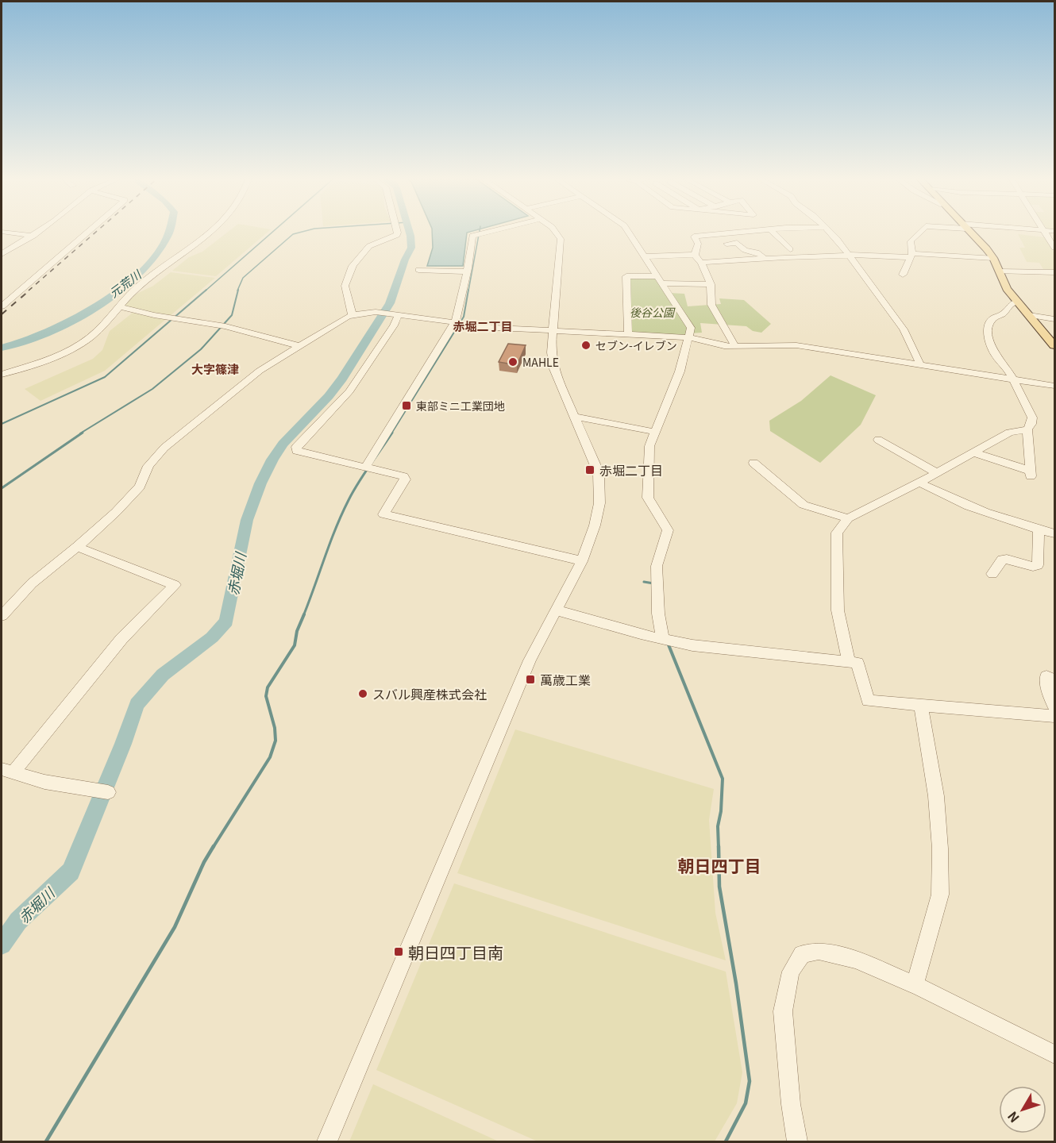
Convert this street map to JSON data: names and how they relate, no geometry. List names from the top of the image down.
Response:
{
  "districts": ["赤堀二丁目", "大字篠津", "朝日四丁目"],
  "water": ["元荒川", "赤堀川"],
  "parks": ["後谷公園"],
  "places": {
    "other": ["セブン-イレブン", "MAHLE", "スバル興産株式会社"],
    "transit": [
      "東部ミニ工業団地",
      "赤堀二丁目",
      "萬歳工業",
      "朝日四丁目南"
    ]
  },
  "north": "bottom left"
}
